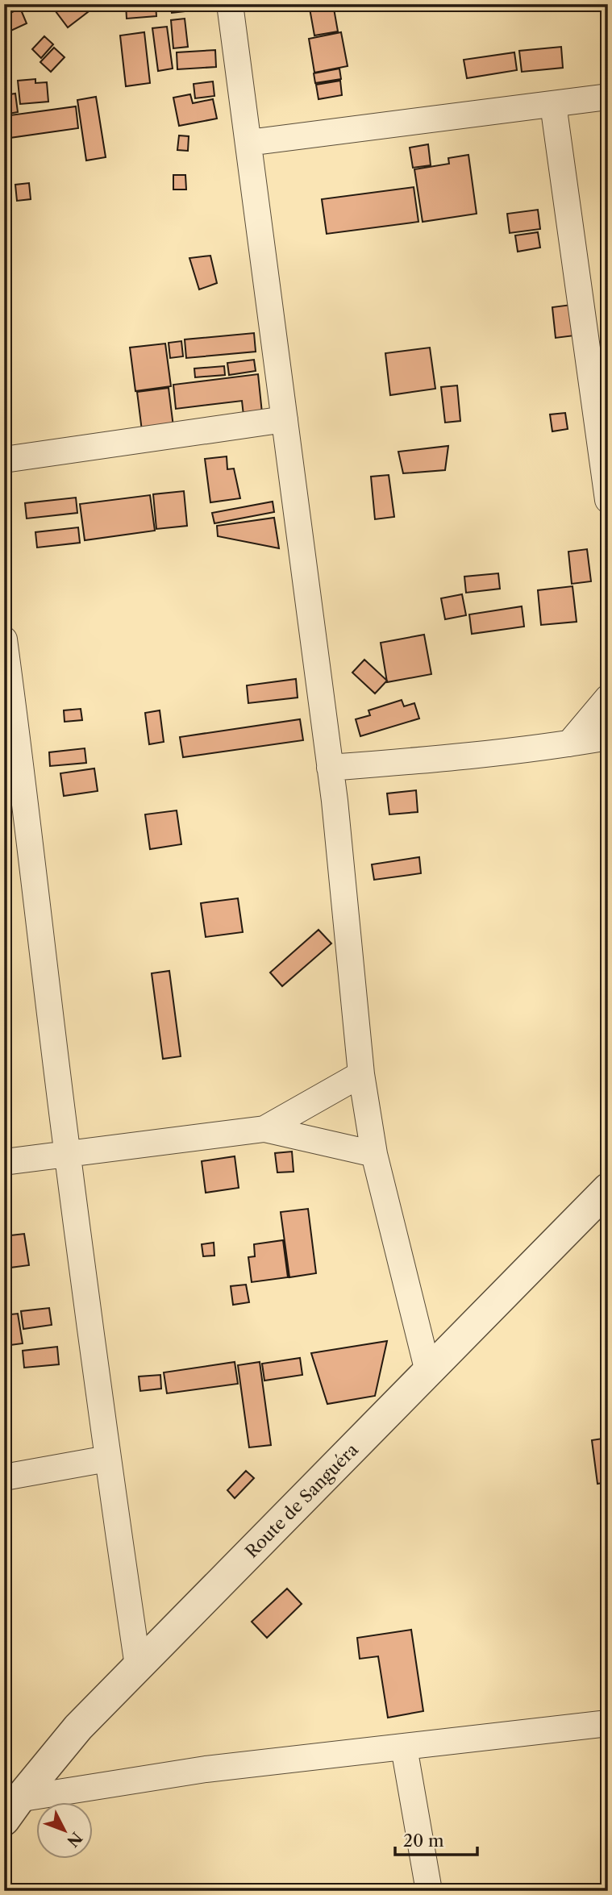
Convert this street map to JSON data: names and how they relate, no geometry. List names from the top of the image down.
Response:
{
  "streets": {
    "street": ["Route de Sanguéra"]
  },
  "scale_bar": "20 m",
  "north": "bottom right"
}
